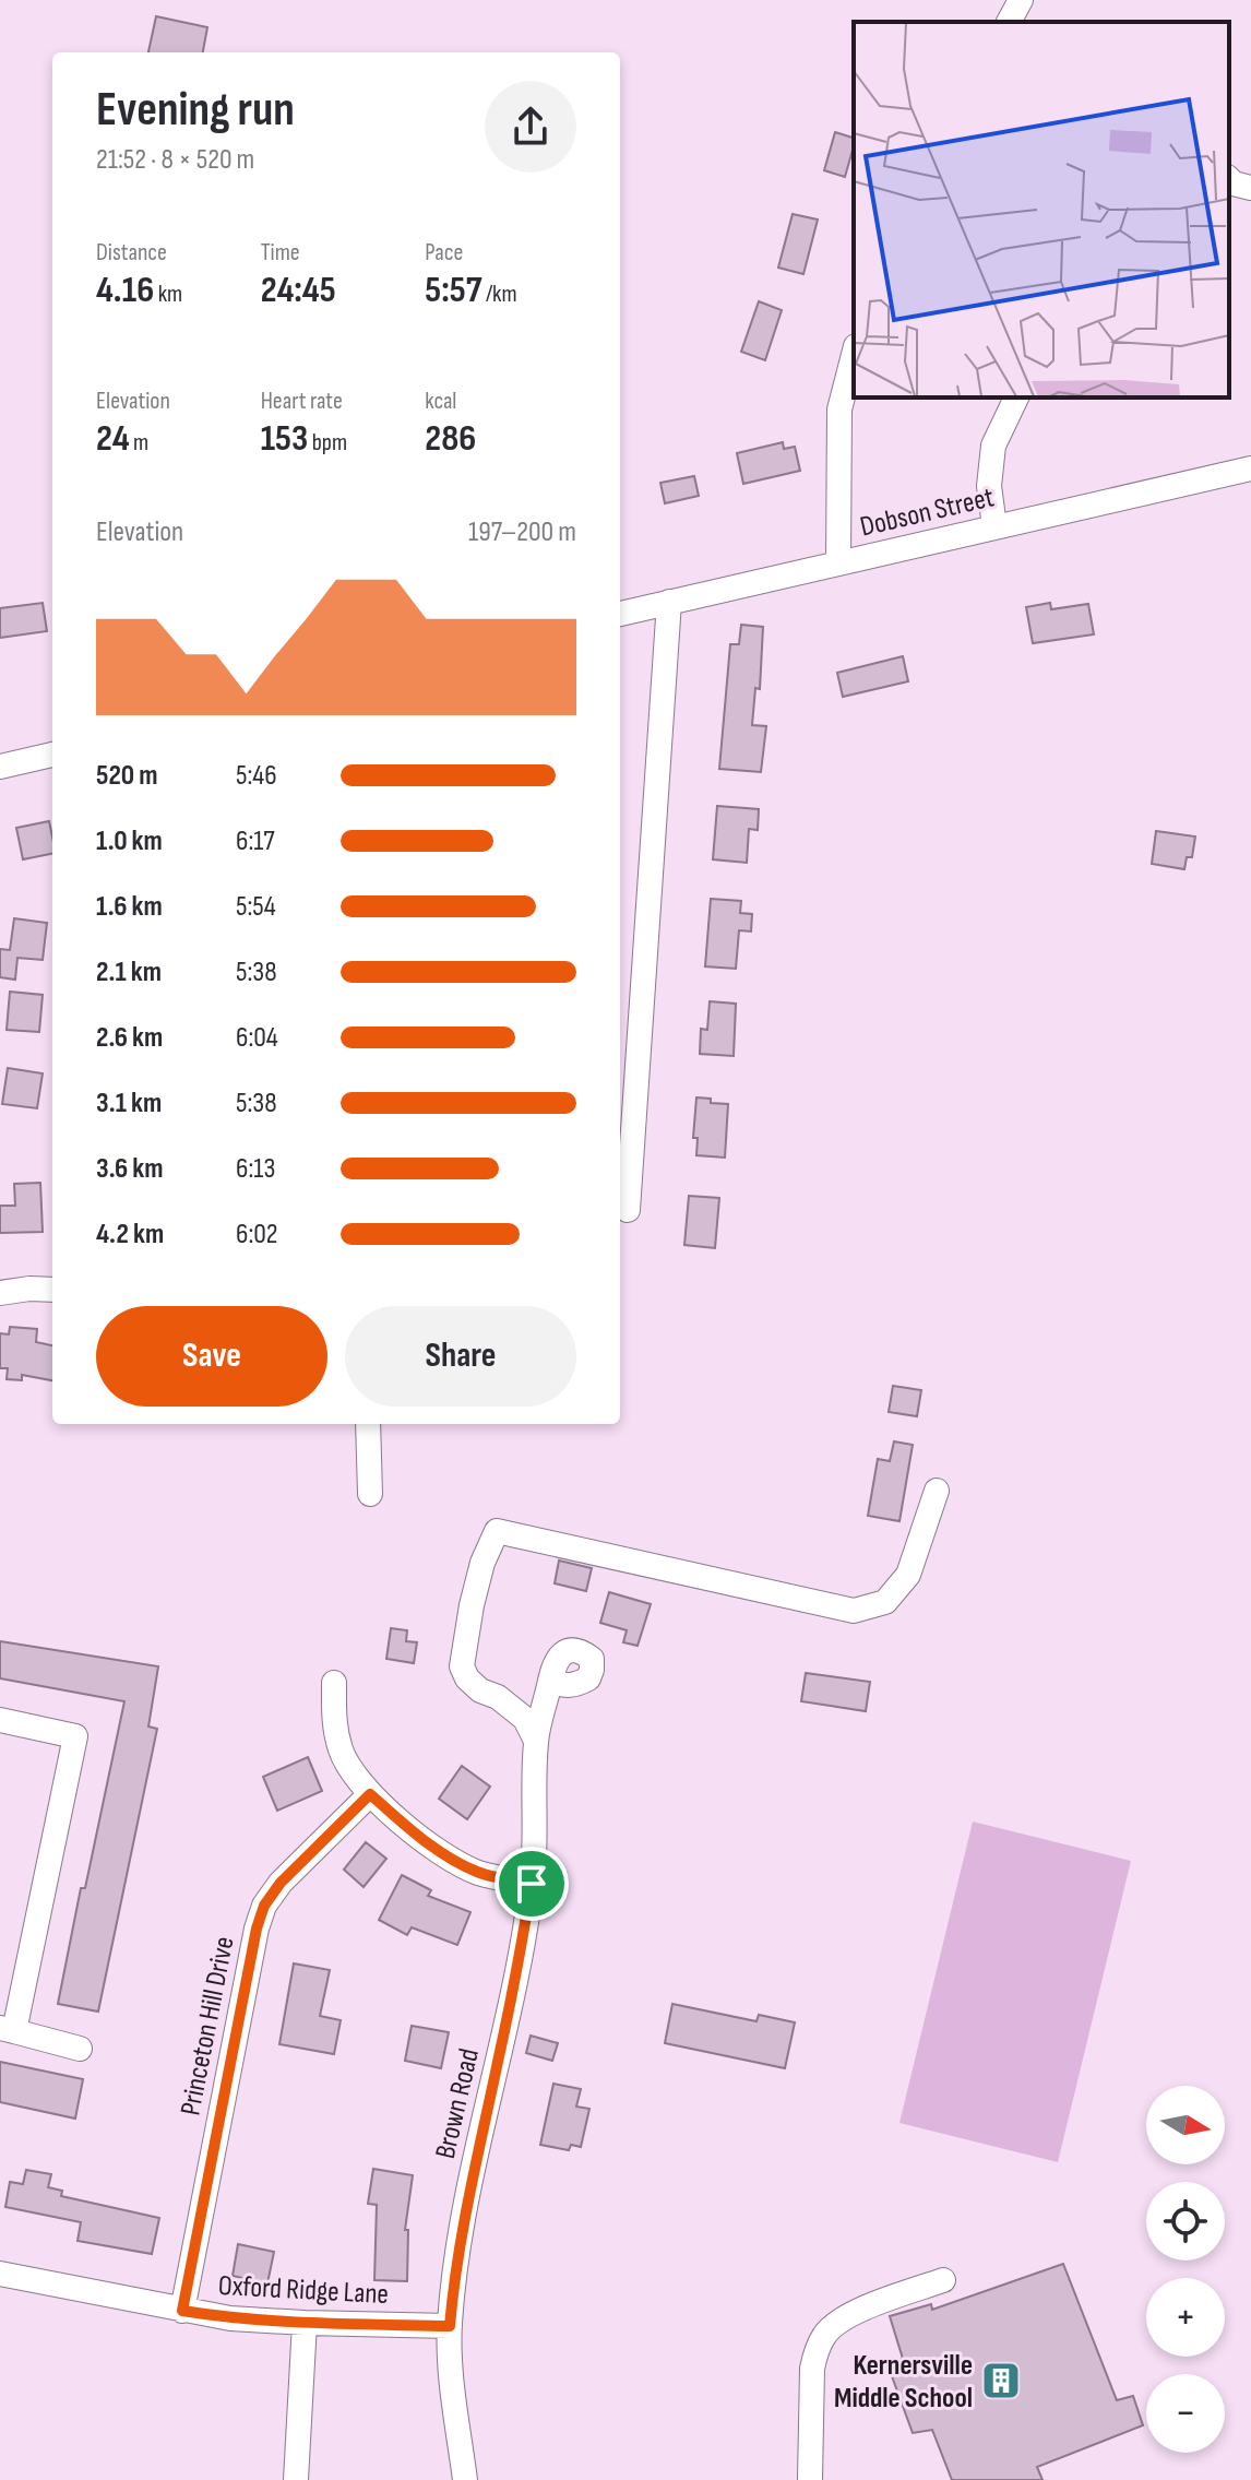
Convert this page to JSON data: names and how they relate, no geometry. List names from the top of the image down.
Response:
{
  "streets": {
    "street": [
      "Dobson Street",
      "Princeton Hill Drive",
      "Brown Road",
      "Oxford Ridge Lane"
    ]
  },
  "crossings": [
    ["Princeton Hill Drive", "Oxford Ridge Lane"],
    ["Brown Road", "Oxford Ridge Lane"]
  ],
  "places": {
    "building": ["Kernersville Middle School"]
  },
  "north": "right",
  "page": {
    "heading": ["Evening run", "21:52 · 8 × 520 m"],
    "stats": [
      ["Distance", "4.16 km"],
      ["Time", "24:45"],
      ["Pace", "5:57 /km"],
      ["Elevation", "24 m"],
      ["Heart rate", "153 bpm"],
      ["kcal", "286"]
    ],
    "chart": ["Elevation", "197–200 m"],
    "list": [
      {
        "name": "520 m",
        "note": "5:46"
      },
      {
        "name": "1.0 km",
        "note": "6:17"
      },
      {
        "name": "1.6 km",
        "note": "5:54"
      },
      {
        "name": "2.1 km",
        "note": "5:38"
      },
      {
        "name": "2.6 km",
        "note": "6:04"
      },
      {
        "name": "3.1 km",
        "note": "5:38"
      },
      {
        "name": "3.6 km",
        "note": "6:13"
      },
      {
        "name": "4.2 km",
        "note": "6:02"
      }
    ],
    "buttons": ["Save", "Share"],
    "map_buttons": ["+", "−"]
  }
}
